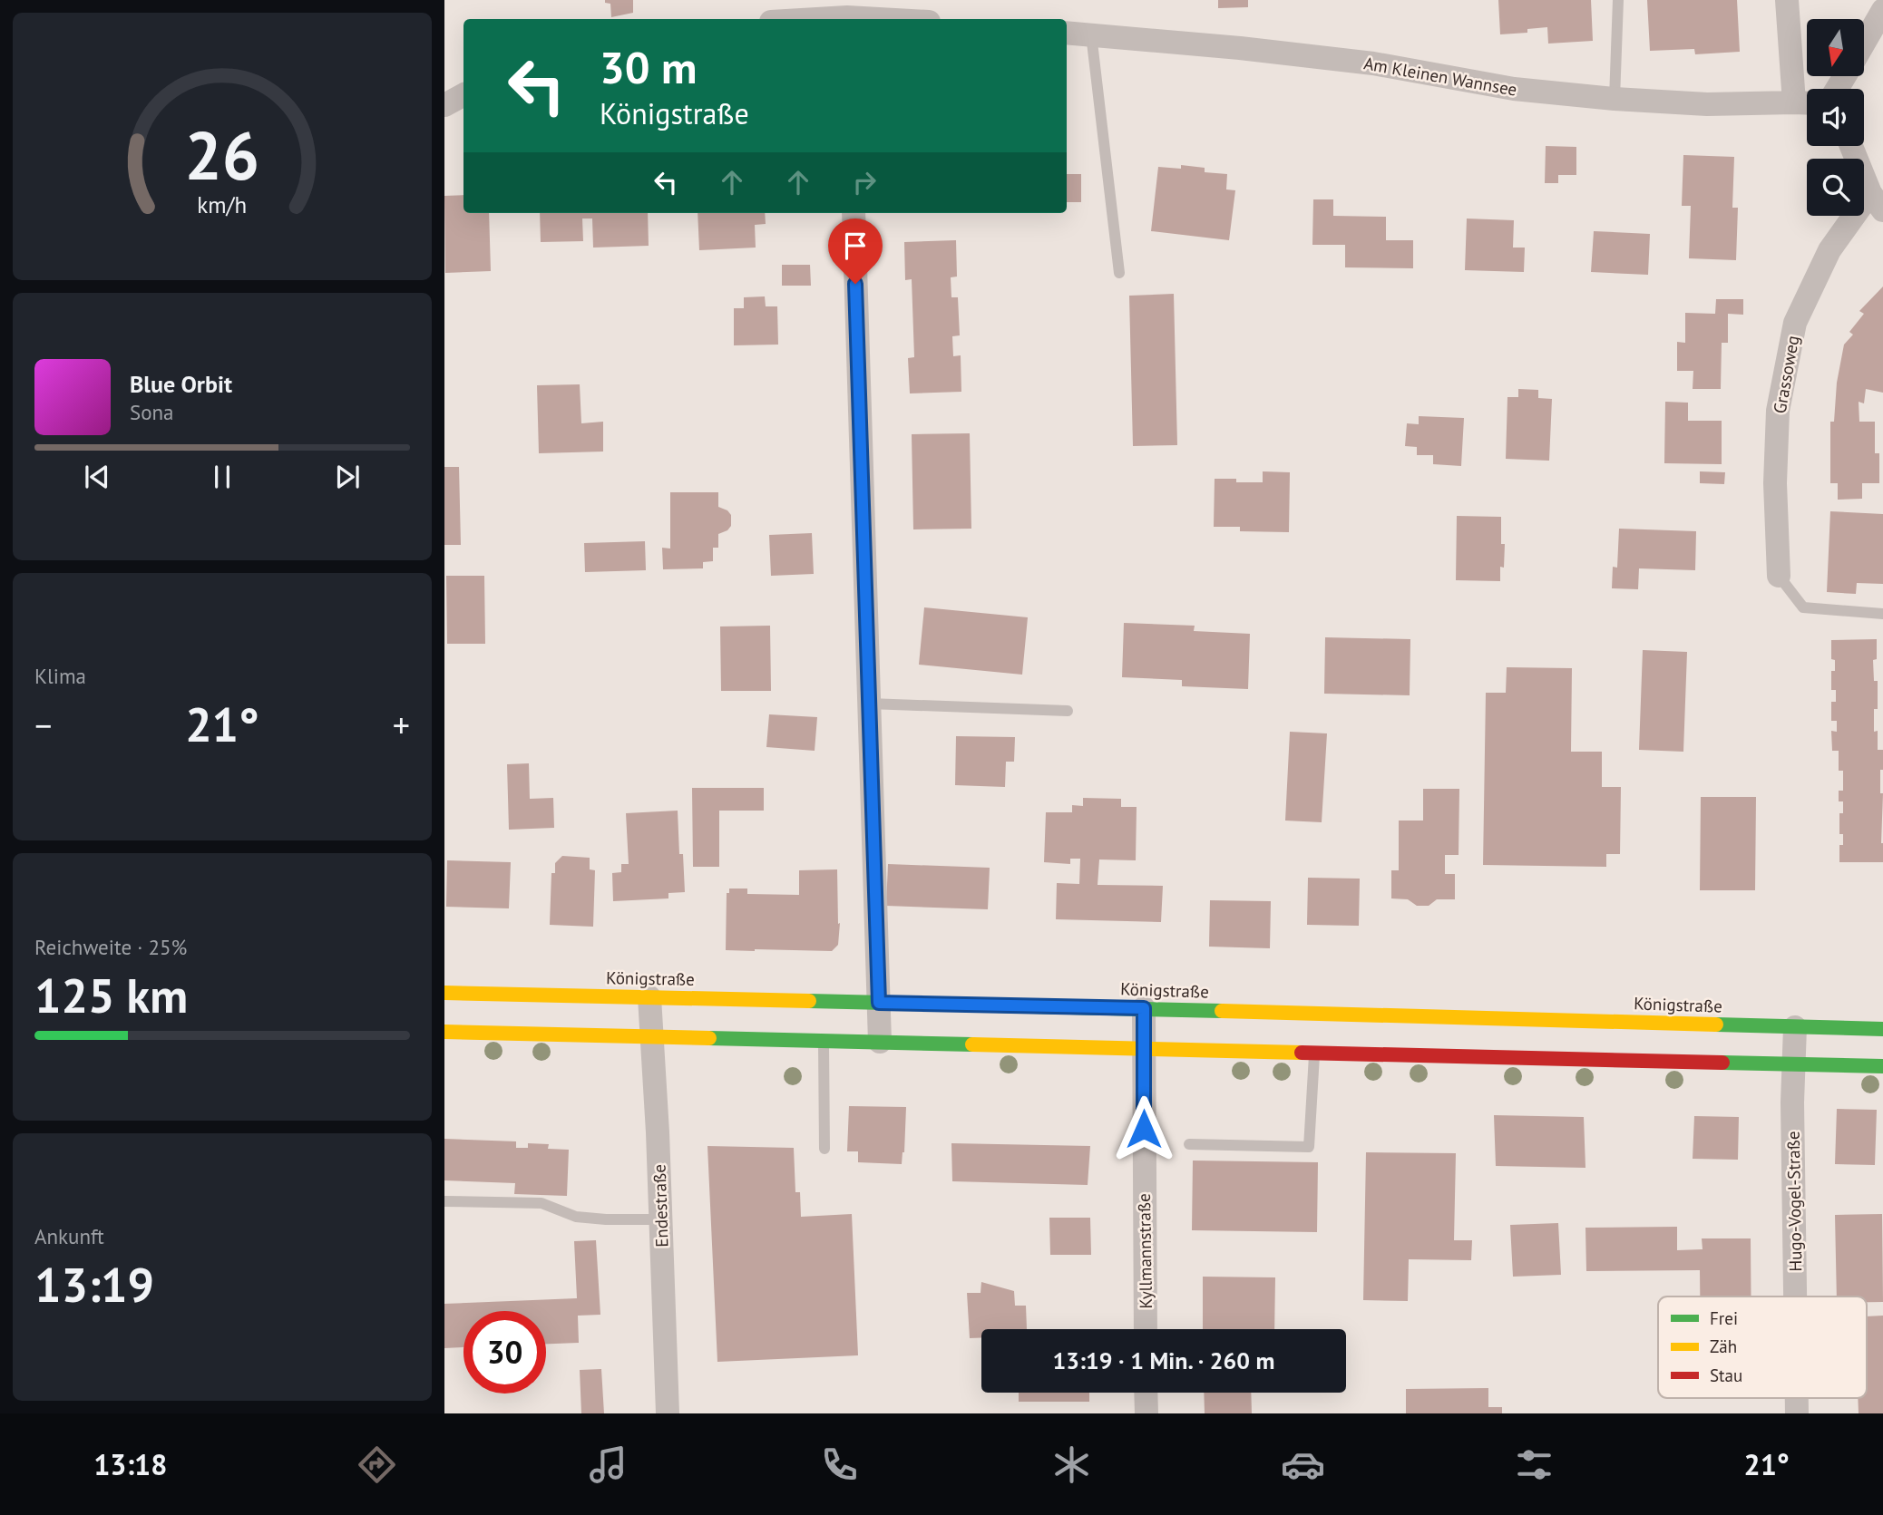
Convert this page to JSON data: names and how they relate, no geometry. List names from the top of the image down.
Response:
{
  "streets": {
    "main road": ["Königstraße"],
    "street": [
      "Am Kleinen Wannsee",
      "Grassoweg",
      "Hugo-Vogel-Straße",
      "Endestraße",
      "Kyllmannstraße"
    ]
  },
  "crossings": [
    ["Königstraße", "Hugo-Vogel-Straße"],
    ["Königstraße", "Endestraße"],
    ["Königstraße", "Kyllmannstraße"]
  ],
  "legend": ["Frei", "Zäh", "Stau"],
  "north": "bottom",
  "page": {
    "turn": ["30 m", "Königstraße"],
    "song": ["Blue Orbit", "Sona"],
    "tile": [
      "Klima",
      ["Reichweite · 25%", "125 km"],
      ["Ankunft", "13:19"]
    ],
    "heat": ["−", "21°", "+"],
    "limit": "30",
    "trip": "13:19 · 1 Min. · 260 m",
    "tabs": ["13:18", "21°"],
    "gauge": ["26", "km/h"]
  }
}
